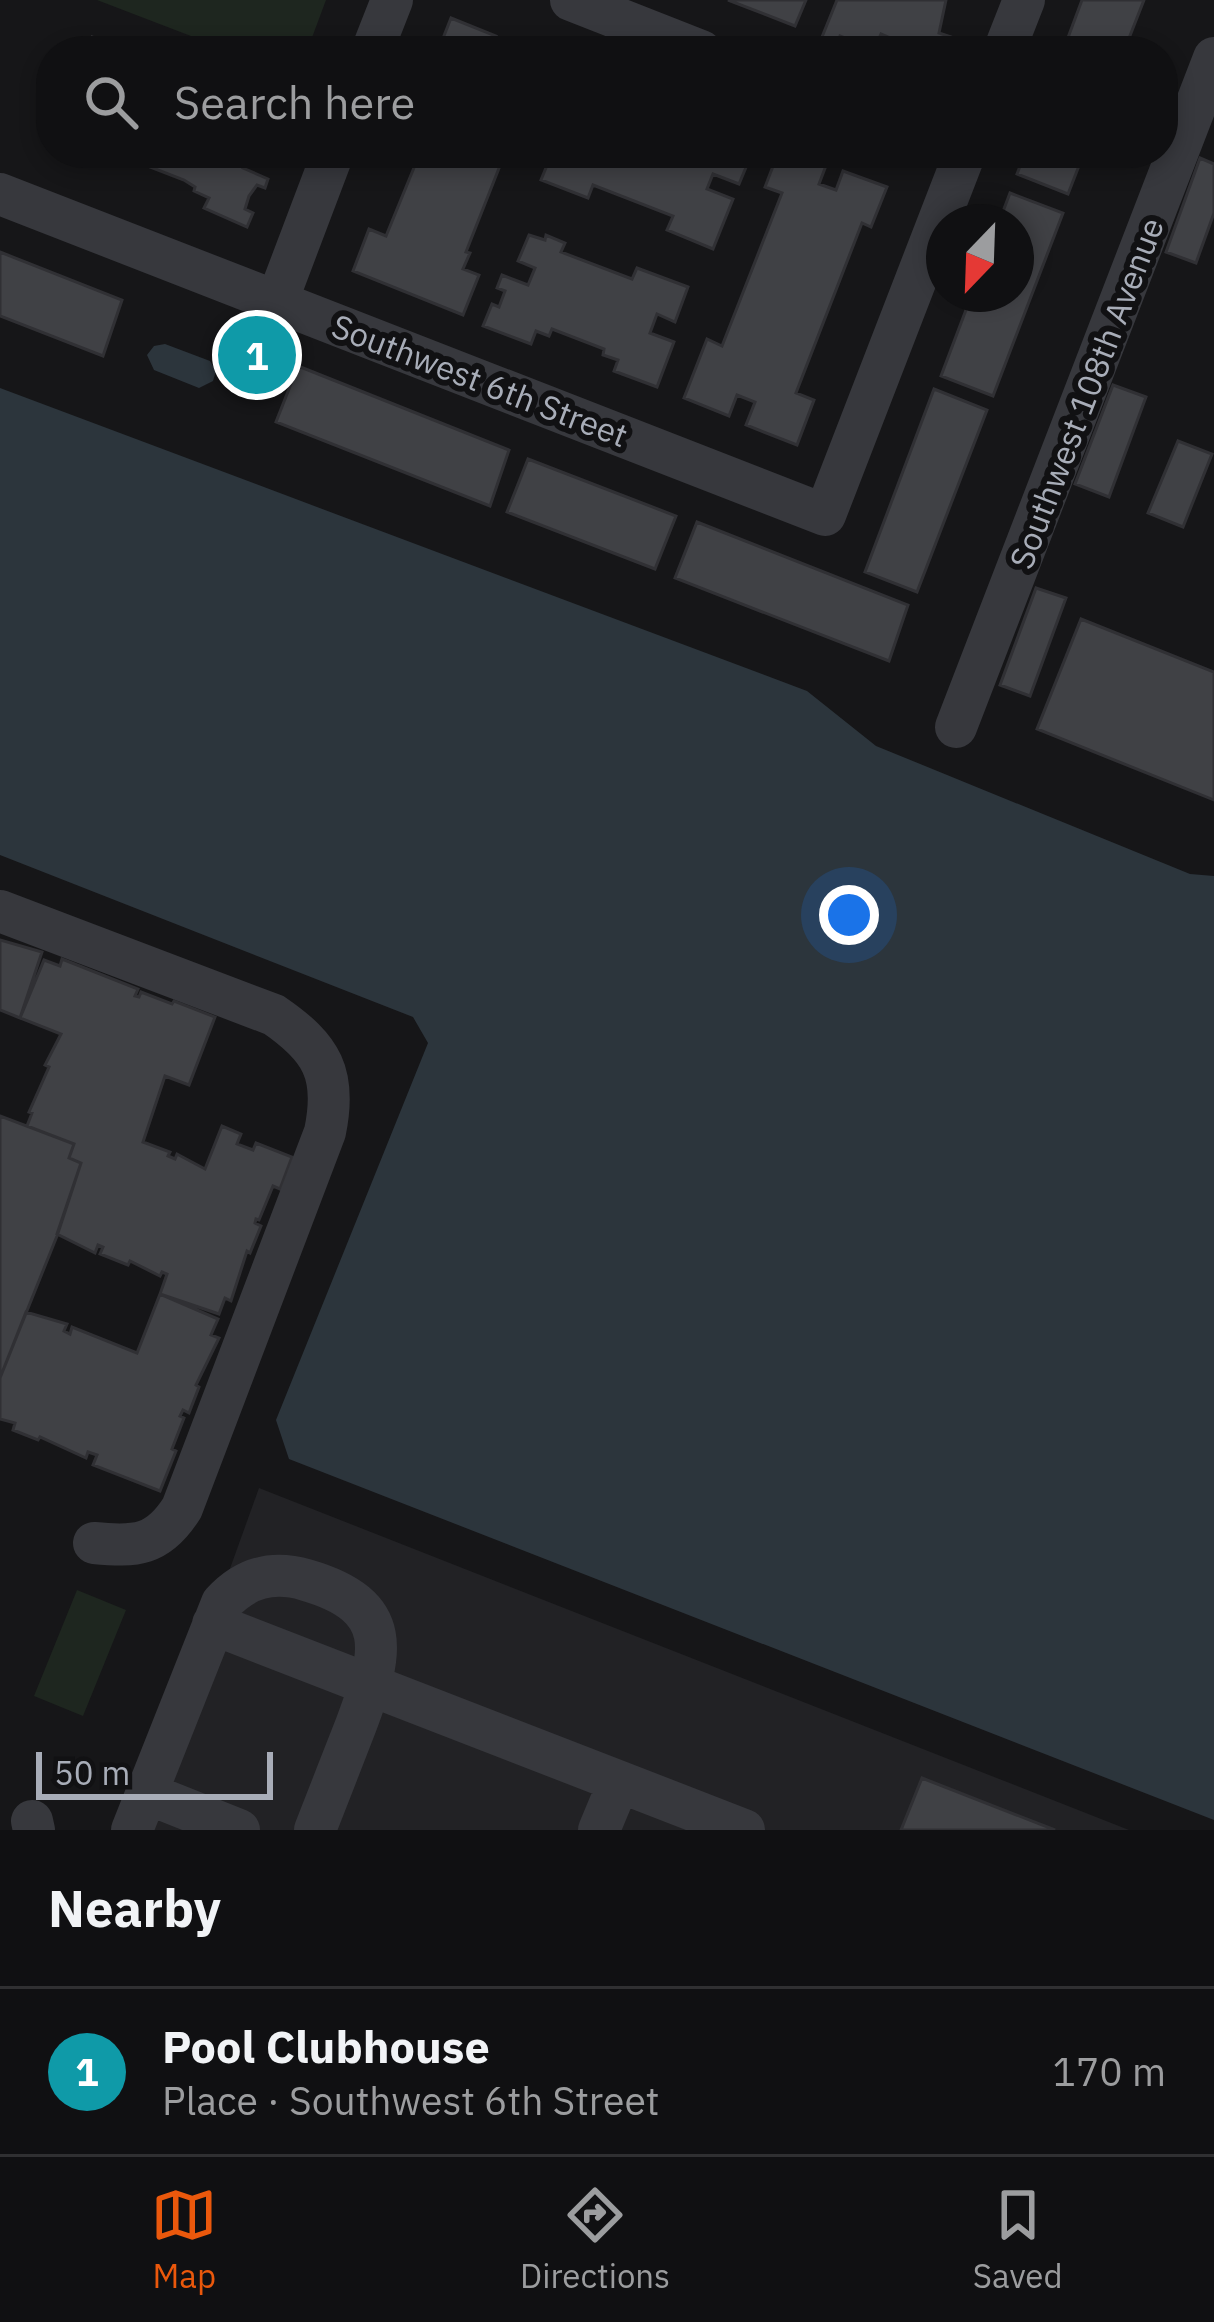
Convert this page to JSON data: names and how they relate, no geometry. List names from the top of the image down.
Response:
{
  "streets": {
    "street": ["Southwest 6th Street", "Southwest 108th Avenue"]
  },
  "scale_bar": "50 m",
  "north": "bottom left",
  "page": {
    "search": "Search here",
    "pins": "1",
    "scale": "50 m",
    "heading": "Nearby",
    "list": [
      {
        "mark": "1",
        "name": "Pool Clubhouse",
        "note": "Place · Southwest 6th Street",
        "value": "170 m"
      }
    ],
    "nav": ["Map", "Directions", "Saved"]
  }
}
